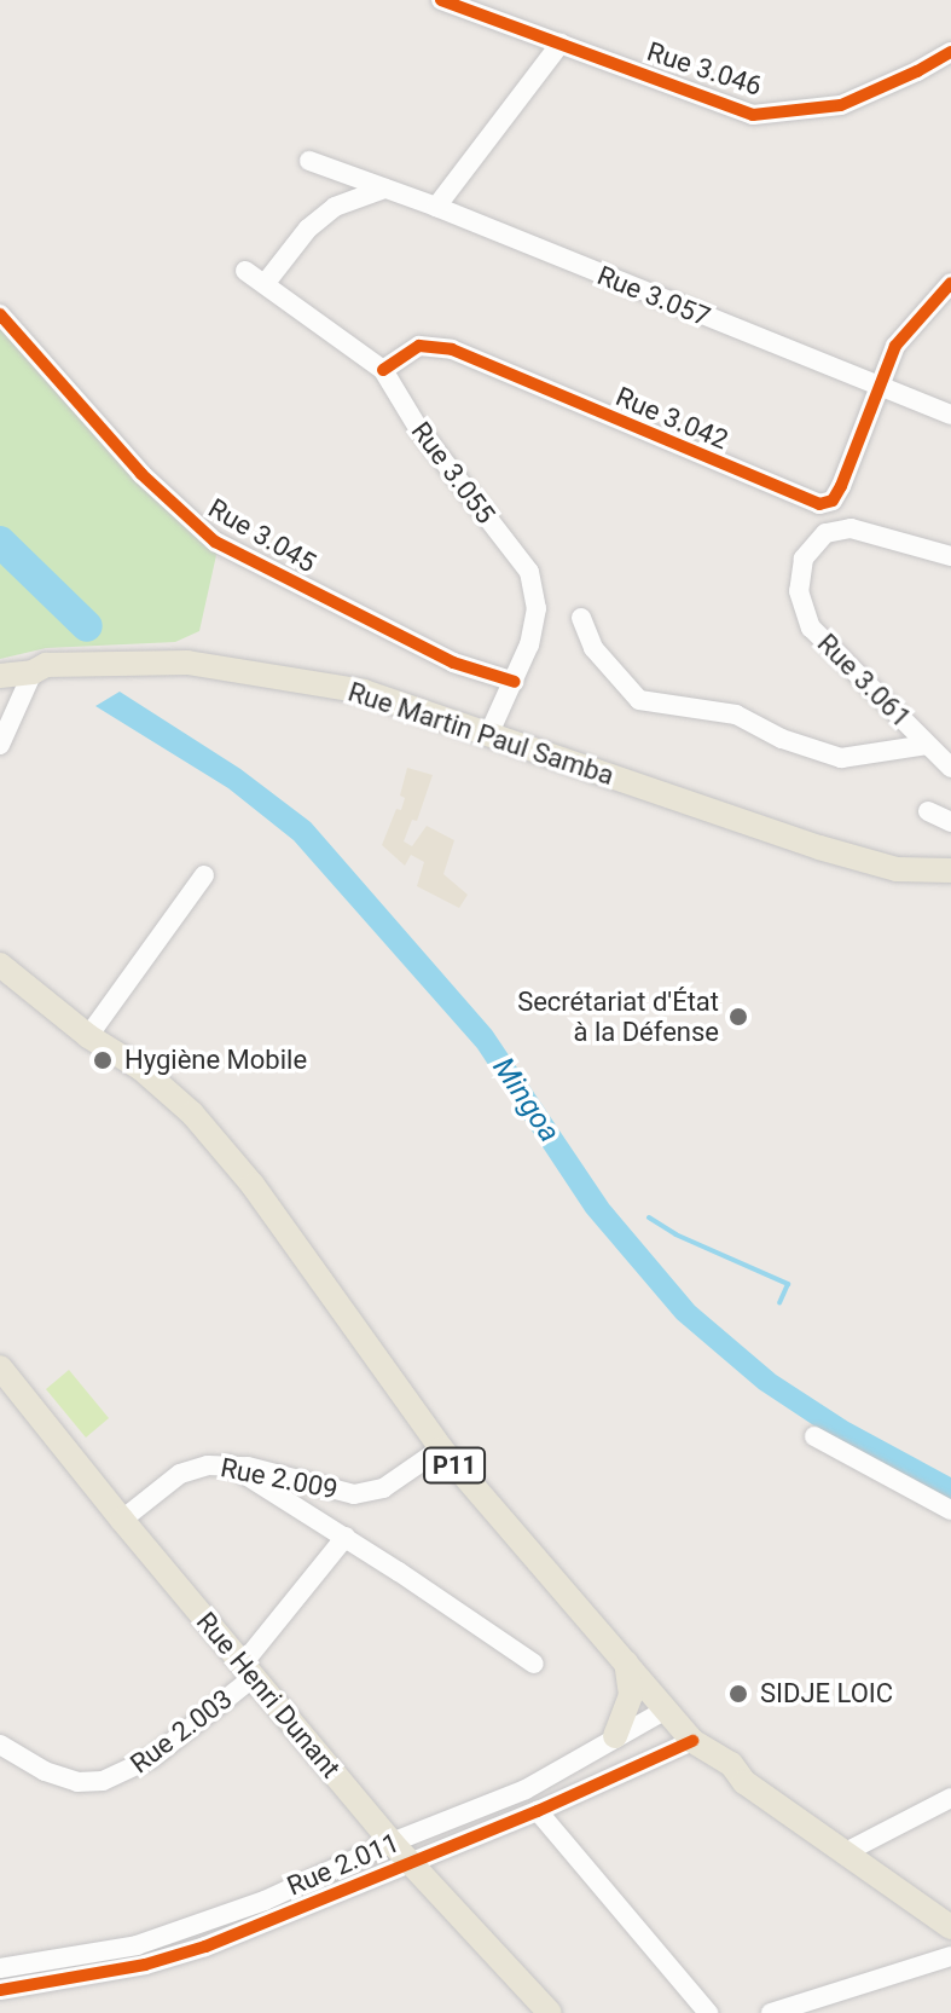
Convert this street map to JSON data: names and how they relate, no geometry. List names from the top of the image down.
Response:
{
  "streets": {
    "main road": ["Rue Martin Paul Samba", "P11", "Rue Henri Dunant"],
    "street": [
      "Rue 3.046",
      "Rue 3.057",
      "Rue 3.042",
      "Rue 3.055",
      "Rue 3.045",
      "Rue 3.061",
      "Rue 2.009",
      "Rue 2.003",
      "Rue 2.011"
    ]
  },
  "crossings": [
    ["Rue 3.057", "Rue 3.042"],
    ["Rue 3.042", "Rue 3.055"],
    ["Rue 3.055", "Rue 3.045"],
    ["Rue 3.055", "Rue Martin Paul Samba"],
    ["P11", "Rue 2.009"],
    ["P11", "Rue 2.011"],
    ["Rue 2.009", "Rue Henri Dunant"],
    ["Rue Henri Dunant", "Rue 2.003"],
    ["Rue Henri Dunant", "Rue 2.011"]
  ],
  "water": ["Mingoa"],
  "places": ["Secrétariat d'État à la Défense", "Hygiène Mobile", "SIDJE LOIC"]
}
